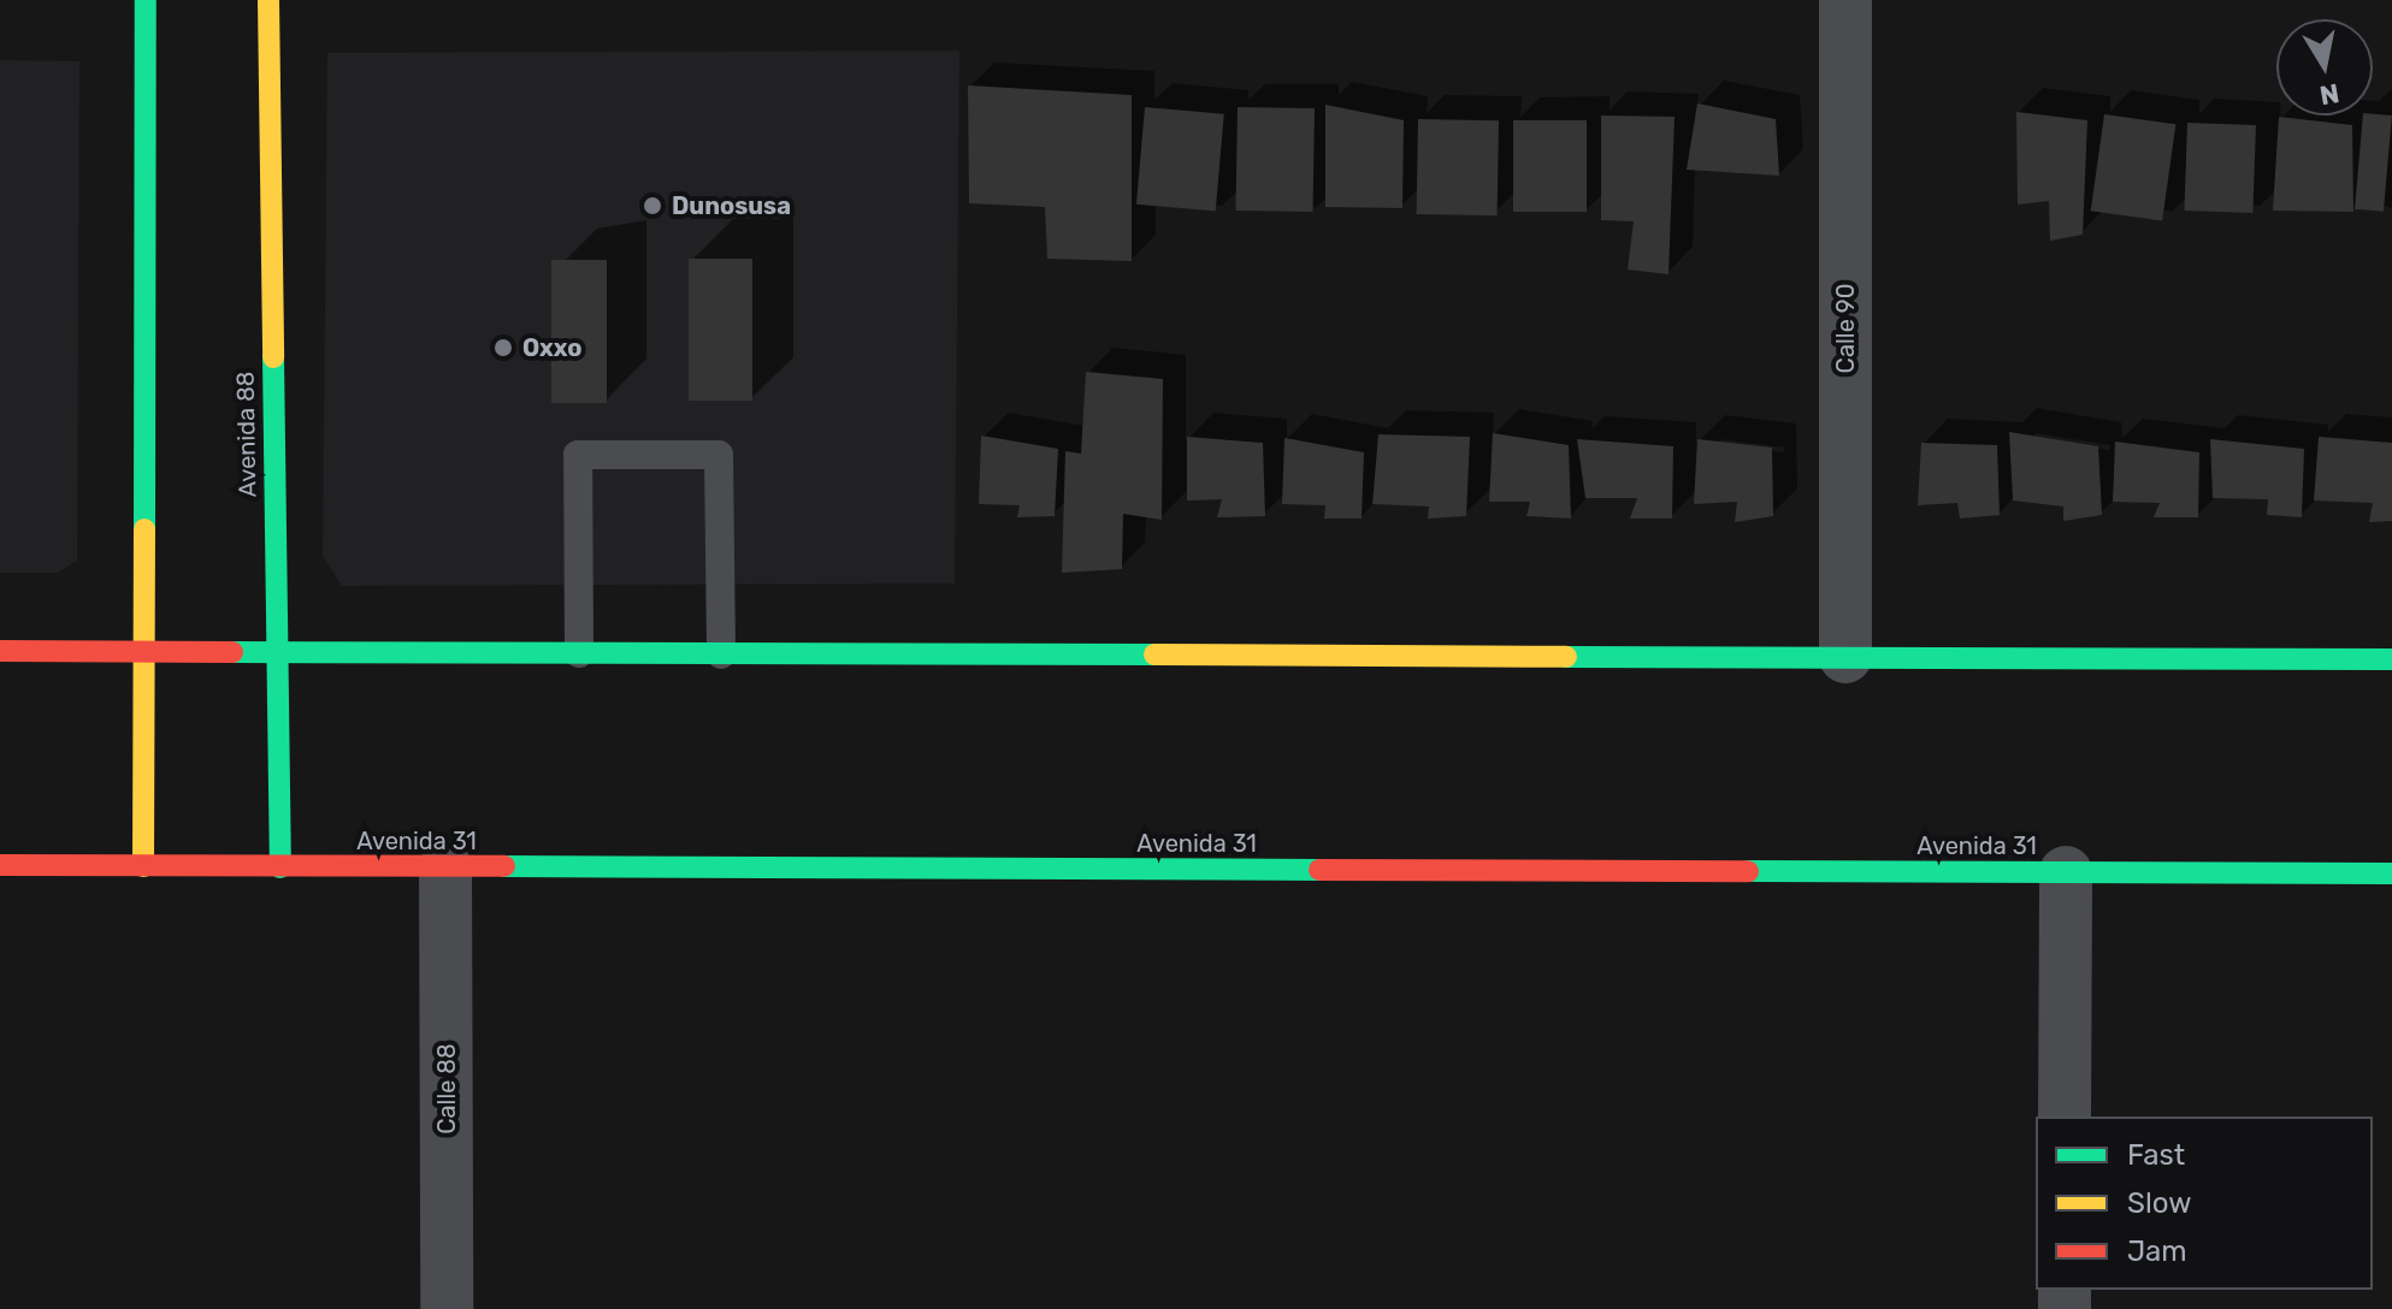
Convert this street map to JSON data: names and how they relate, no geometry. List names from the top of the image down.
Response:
{
  "streets": {
    "main road": ["Avenida 88", "Avenida 31"],
    "street": ["Calle 90", "Calle 88"]
  },
  "crossings": [
    ["Avenida 88", "Avenida 31"],
    ["Avenida 31", "Calle 88"]
  ],
  "places": ["Dunosusa", "Oxxo"],
  "legend": ["Fast", "Slow", "Jam"],
  "north": "bottom"
}
